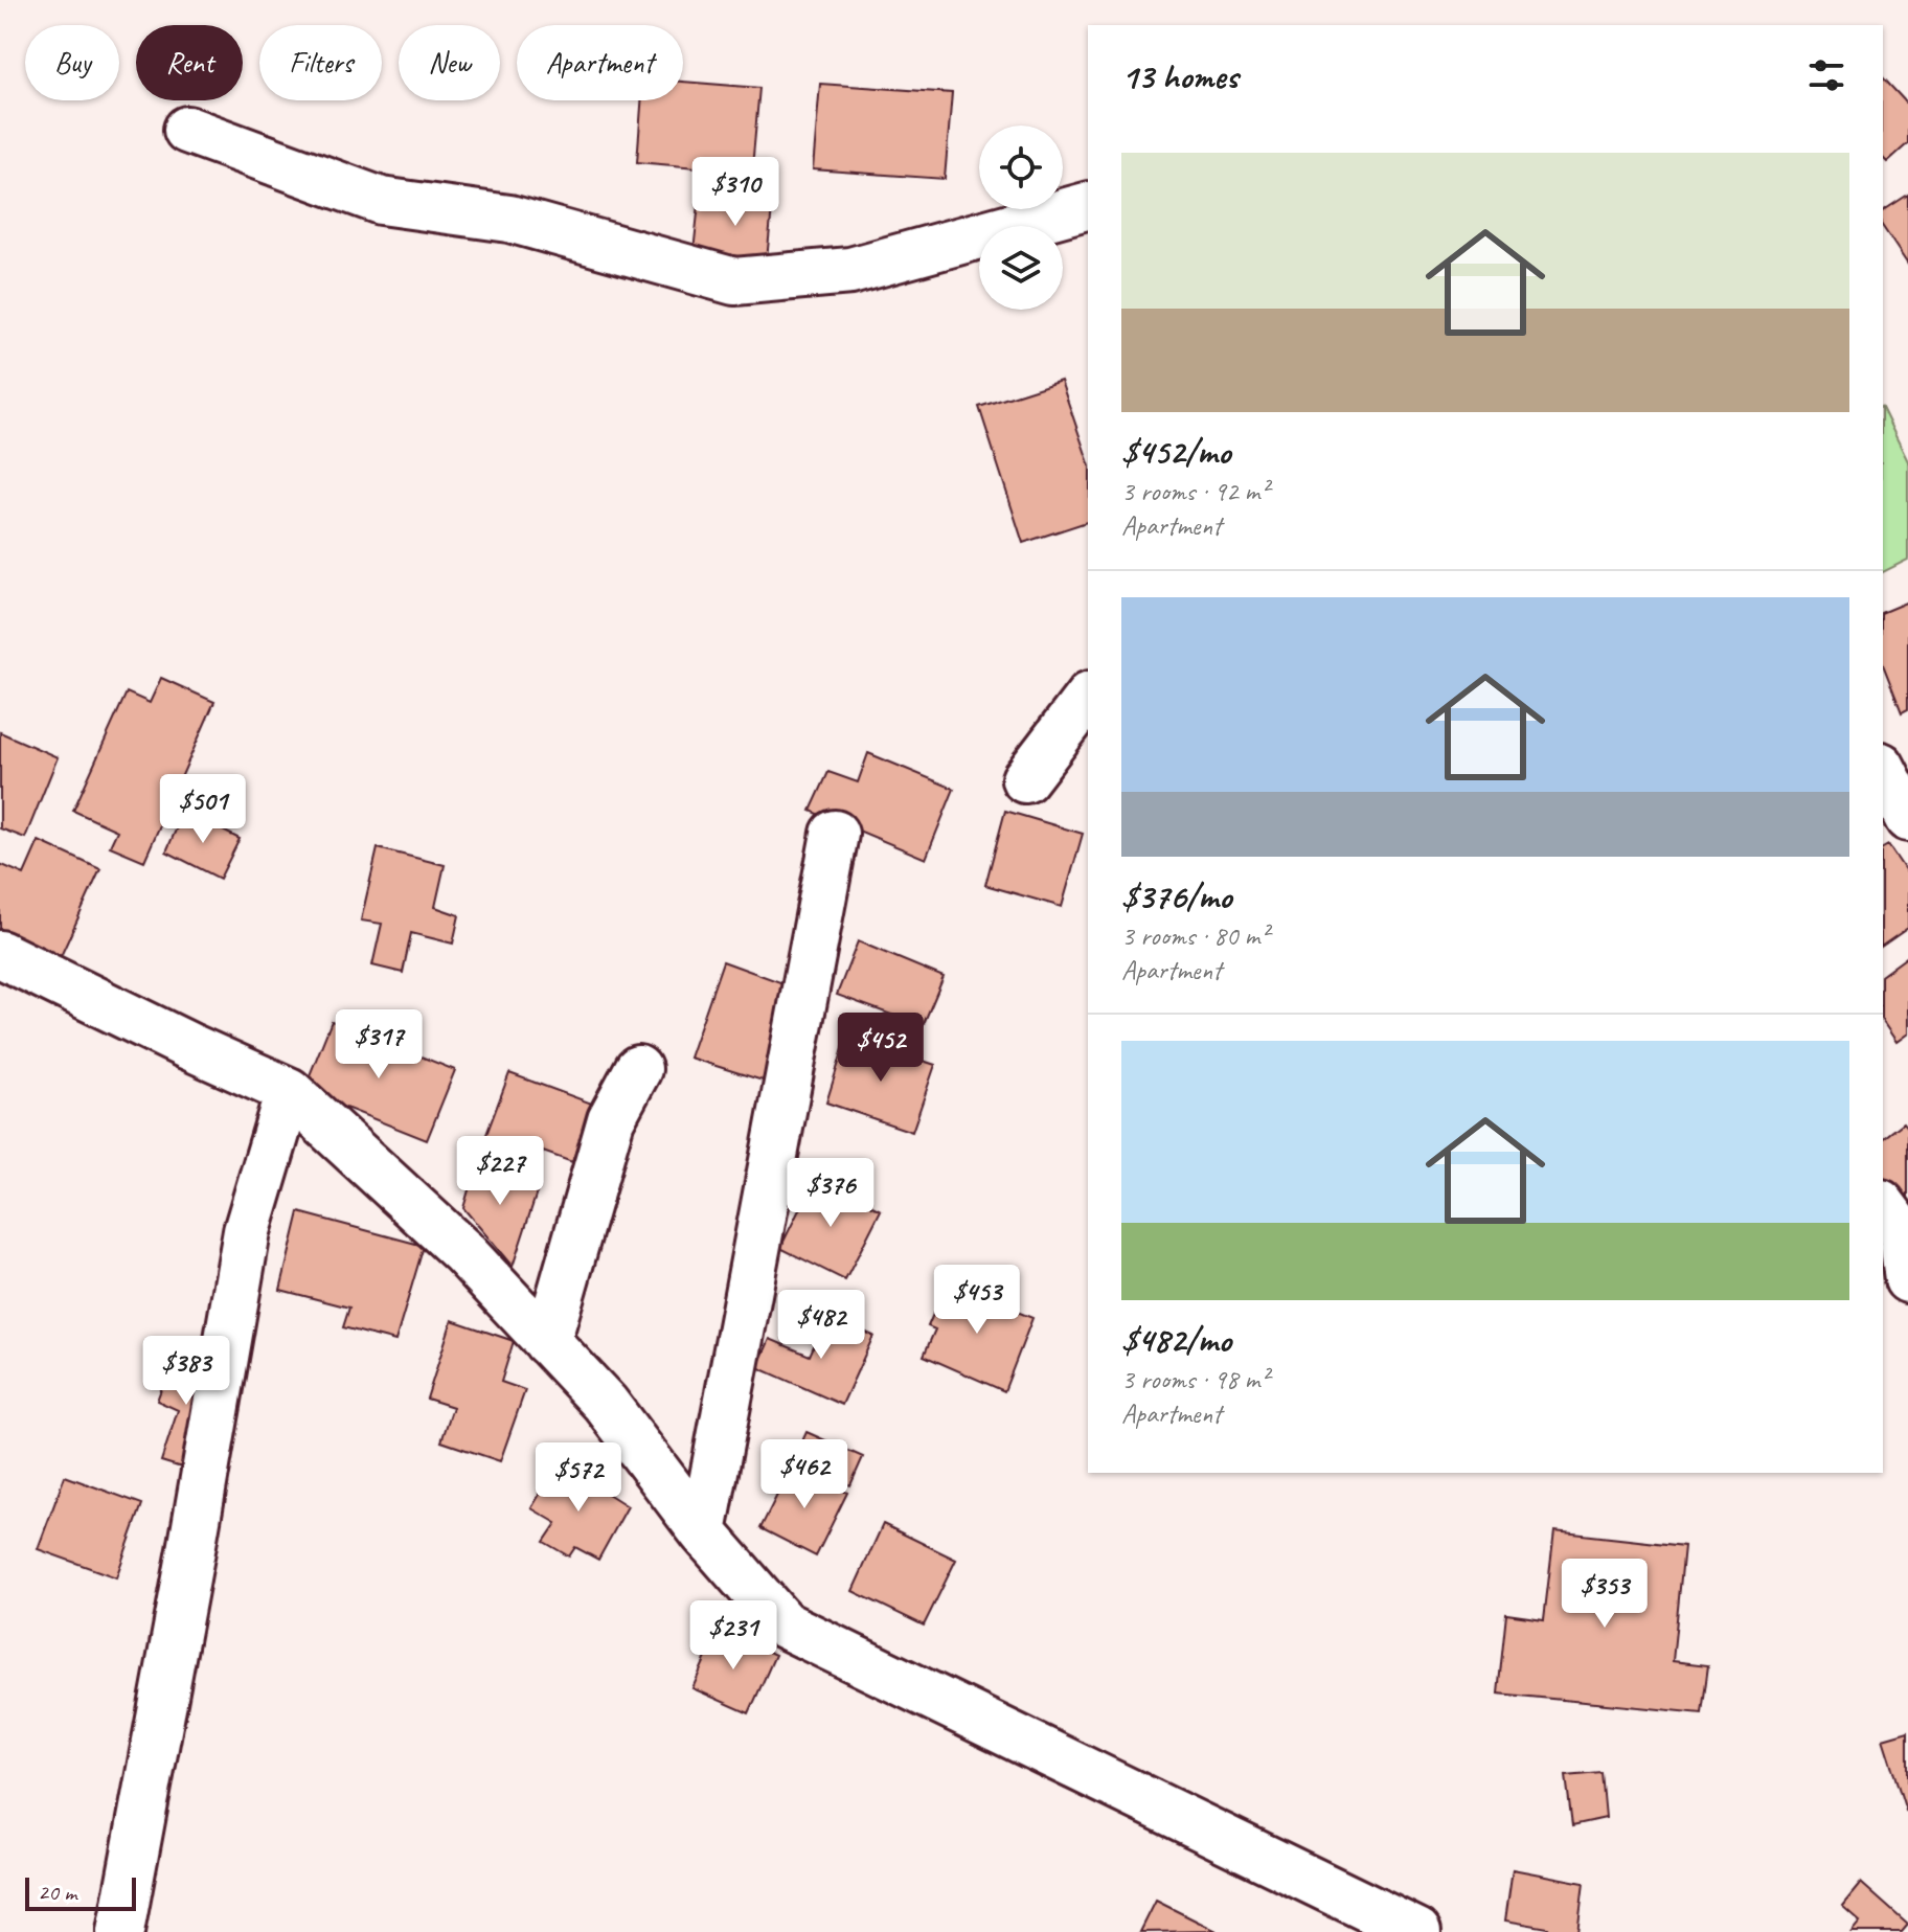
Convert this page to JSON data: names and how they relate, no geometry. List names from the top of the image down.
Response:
{
  "scale_bar": "20 m",
  "page": {
    "chip": [
      "Buy",
      "Rent",
      "Filters",
      "New",
      "Apartment"
    ],
    "heading": "13 homes",
    "list": [
      {
        "name": "$452/mo",
        "note": "3 rooms · 92 m² · Apartment"
      },
      {
        "name": "$376/mo",
        "note": "3 rooms · 80 m² · Apartment"
      },
      {
        "name": "$482/mo",
        "note": "3 rooms · 98 m² · Apartment"
      }
    ],
    "price": [
      "$310",
      "$501",
      "$317",
      "$452",
      "$227",
      "$376",
      "$453",
      "$482",
      "$383",
      "$462",
      "$572",
      "$353",
      "$231"
    ],
    "scale": "20 m"
  }
}
